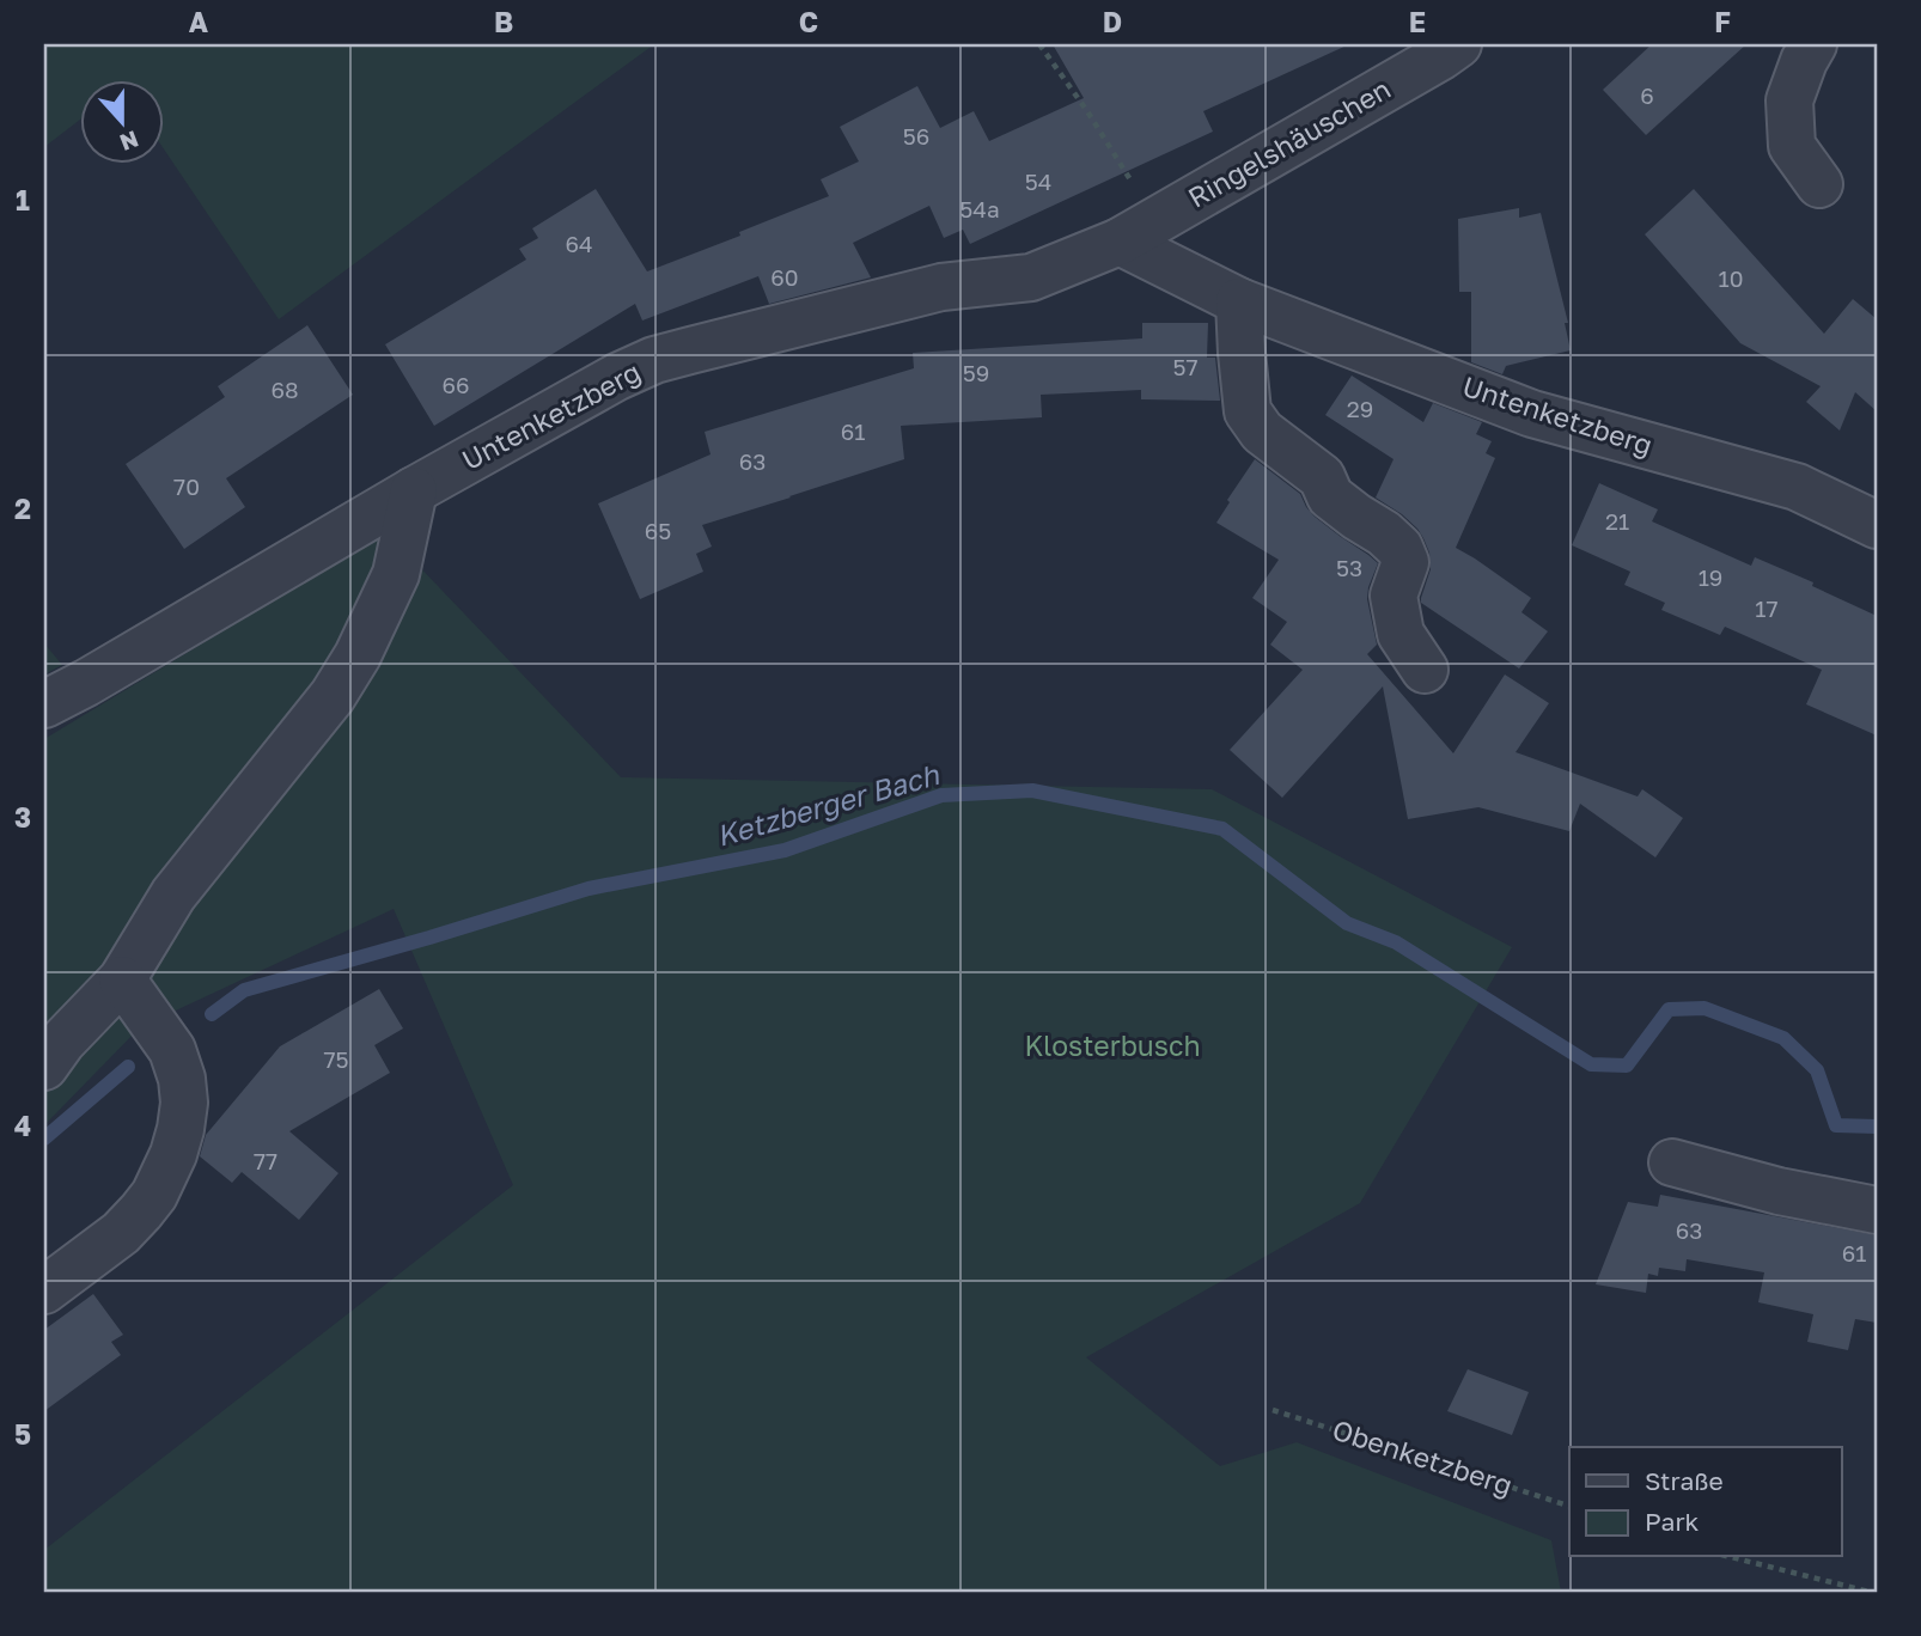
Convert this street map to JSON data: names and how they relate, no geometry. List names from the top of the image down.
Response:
{
  "streets": {
    "street": ["Ringelshäuschen", "Untenketzberg"],
    "path": ["Obenketzberg"]
  },
  "crossings": [
    ["Ringelshäuschen", "Untenketzberg"]
  ],
  "water": ["Ketzberger Bach"],
  "parks": ["Klosterbusch"],
  "house_numbers": [
    "6",
    "56",
    "54",
    "54a",
    "64",
    "60",
    "10",
    "57",
    "59",
    "66",
    "68",
    "29",
    "61",
    "63",
    "70",
    "21",
    "65",
    "53",
    "19",
    "17",
    "75",
    "77",
    "63",
    "61"
  ],
  "legend": ["Straße", "Park"],
  "north": "bottom",
  "grid": {
    "columns": [
      "A",
      "B",
      "C",
      "D",
      "E",
      "F"
    ],
    "rows": [
      "1",
      "2",
      "3",
      "4",
      "5"
    ]
  }
}
